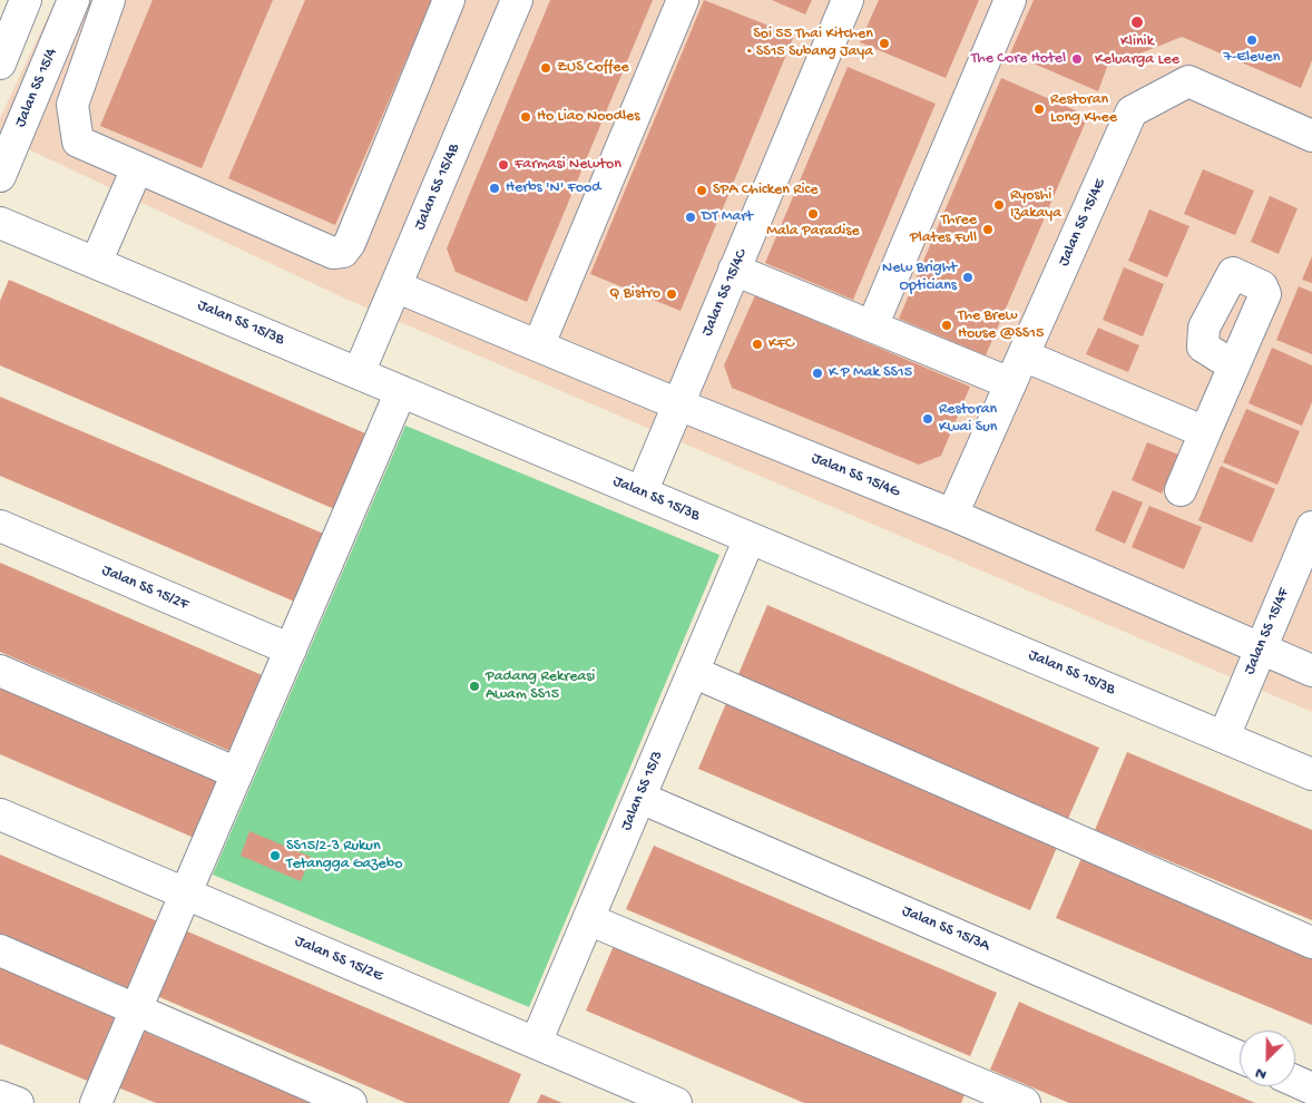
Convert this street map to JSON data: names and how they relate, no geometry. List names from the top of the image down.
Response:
{
  "streets": {
    "street": [
      "Jalan SS 15/4",
      "Jalan SS 15/4B",
      "Jalan SS 15/4E",
      "Jalan SS 15/4C",
      "Jalan SS 15/3B",
      "Jalan SS 15/4G",
      "Jalan SS 15/2F",
      "Jalan SS 15/4F",
      "Jalan SS 15/3",
      "Jalan SS 15/3A",
      "Jalan SS 15/2E"
    ]
  },
  "crossings": [
    ["Jalan SS 15/4B", "Jalan SS 15/3B"],
    ["Jalan SS 15/4B", "Jalan SS 15/4G"],
    ["Jalan SS 15/4E", "Jalan SS 15/4G"],
    ["Jalan SS 15/4C", "Jalan SS 15/3B"],
    ["Jalan SS 15/4C", "Jalan SS 15/4G"],
    ["Jalan SS 15/3B", "Jalan SS 15/4F"],
    ["Jalan SS 15/3B", "Jalan SS 15/3"],
    ["Jalan SS 15/4G", "Jalan SS 15/4F"],
    ["Jalan SS 15/3", "Jalan SS 15/3A"],
    ["Jalan SS 15/3", "Jalan SS 15/2E"]
  ],
  "places": [
    "Klinik Keluarga Lee",
    "7-Eleven",
    "Soi 55 Thai Kitchen • SS15 Subang Jaya",
    "The Core Hotel",
    "ZUS Coffee",
    "Restoran Long Khee",
    "Ho Liao Noodles",
    "Farmasi Newton",
    "Herbs 'N' Food",
    "SPA Chicken Rice",
    "Ryoshi Izakaya",
    "Mala Paradise",
    "DT Mart",
    "Three Plates Full",
    "New Bright Opticians",
    "Q Bistro",
    "The Brew House @SS15",
    "KFC",
    "K P Mak SS15",
    "Restoran Kwai Sun",
    "Padang Rekreasi Awam SS15",
    "SS15/2-3 Rukun Tetangga Gazebo"
  ],
  "north": "bottom left"
}
